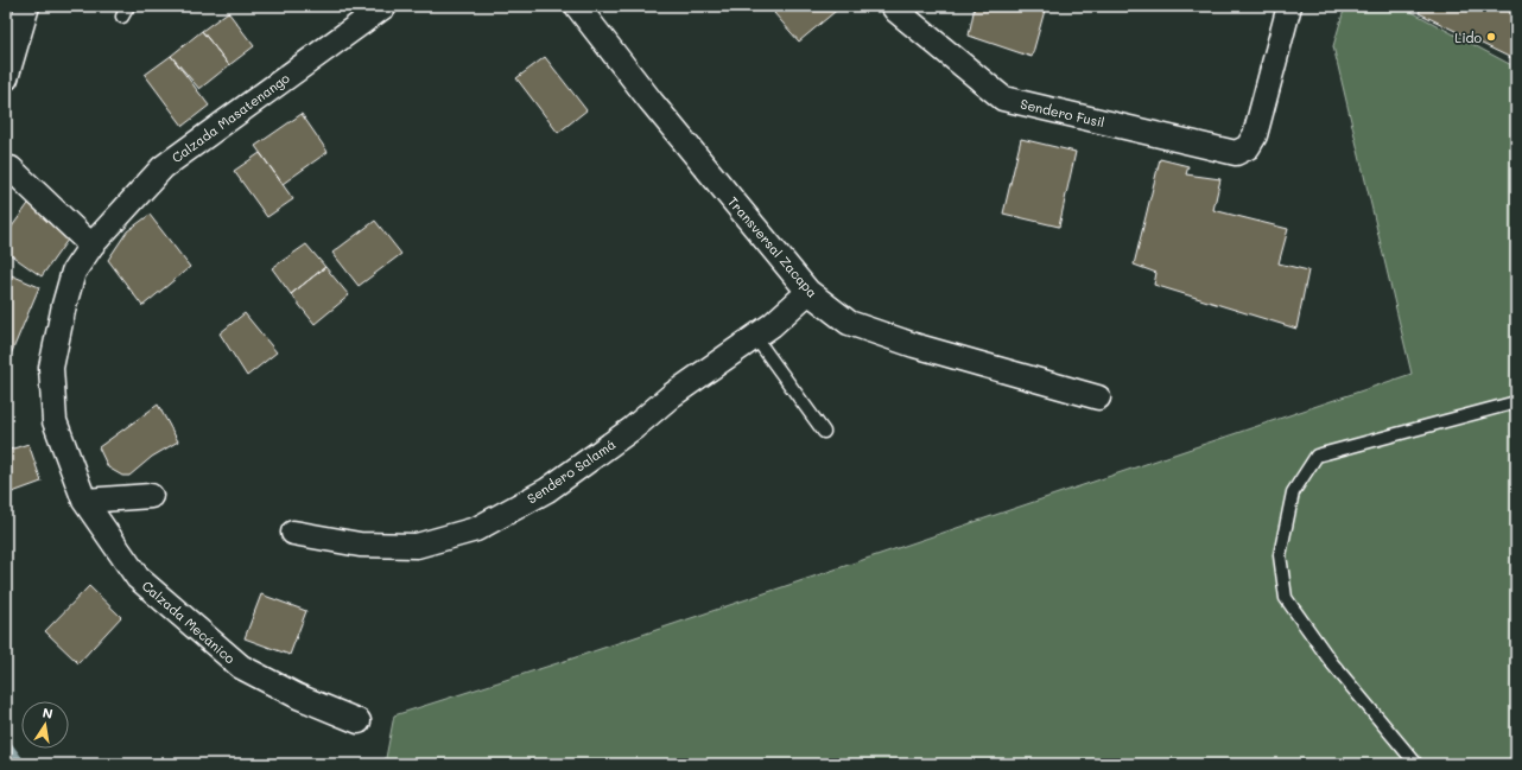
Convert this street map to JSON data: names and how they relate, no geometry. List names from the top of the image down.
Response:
{
  "streets": {
    "street": [
      "Sendero Fusil",
      "Calzada Masatenango",
      "Transversal Zacapa",
      "Sendero Salamá",
      "Calzada Mecánico"
    ]
  },
  "crossings": [
    ["Calzada Masatenango", "Calzada Mecánico"],
    ["Transversal Zacapa", "Sendero Salamá"]
  ],
  "places": ["Lido"],
  "north": "top"
}
